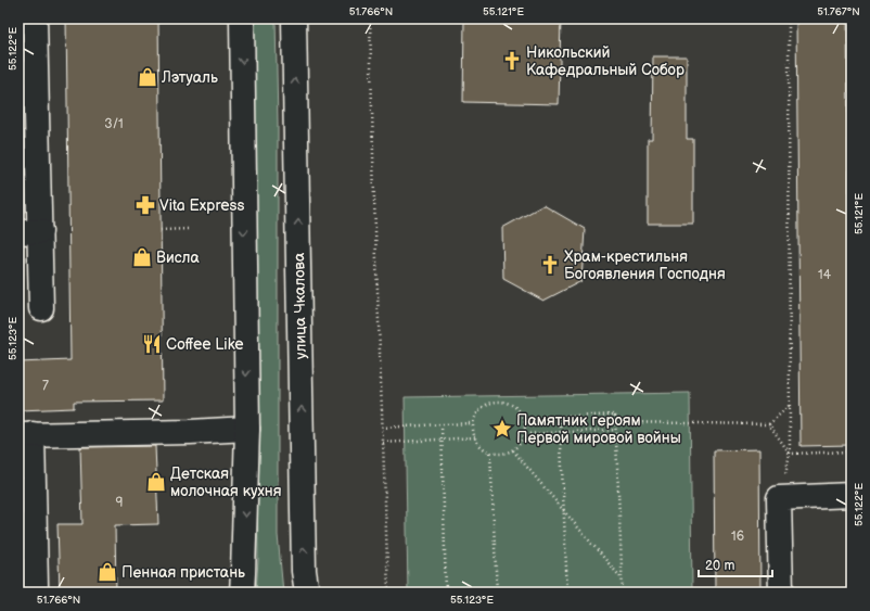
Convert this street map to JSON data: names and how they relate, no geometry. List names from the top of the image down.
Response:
{
  "streets": {
    "main road": ["улица Чкалова"]
  },
  "places": {
    "church": ["Никольский Кафедральный Собор", "Храм-крестильня Богоявления Господня"],
    "shop": [
      "Лэтуаль",
      "Висла",
      "Детская молочная кухня",
      "Пенная пристань"
    ],
    "pharmacy": ["Vita Express"],
    "restaurant": ["Coffee Like"],
    "place": ["Памятник героям Первой мировой войны"]
  },
  "house_numbers": [
    "3/1",
    "14",
    "7",
    "9",
    "16"
  ],
  "scale_bar": "20 m",
  "coordinates": [
    "51.766°N",
    "55.121°E",
    "51.767°N",
    "55.122°E",
    "55.123°E"
  ]
}
